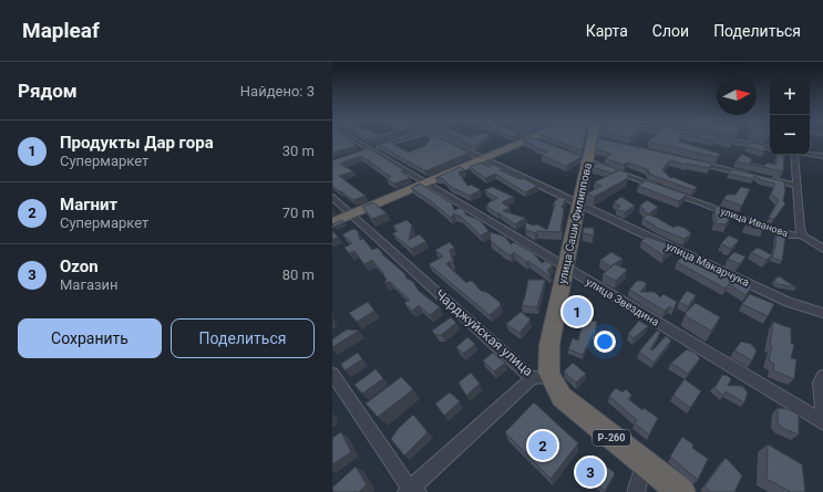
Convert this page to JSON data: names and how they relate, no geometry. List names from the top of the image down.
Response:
{
  "streets": {
    "highway": ["улица Саши Филиппова", "Чарджуйская улица", "Р-260"],
    "street": ["улица Иванова", "улица Макарчука", "улица Звездина"]
  },
  "crossings": [
    ["улица Саши Филиппова", "улица Макарчука"],
    ["улица Саши Филиппова", "улица Звездина"],
    ["улица Саши Филиппова", "Чарджуйская улица"]
  ],
  "north": "right",
  "page": {
    "header": "Mapleaf",
    "nav": ["Карта", "Слои", "Поделиться"],
    "heading": ["Рядом", "Найдено: 3"],
    "map_buttons": ["+", "−"],
    "list": [
      {
        "mark": "1",
        "name": "Продукты Дар гора",
        "note": "Супермаркет",
        "value": "30 m"
      },
      {
        "mark": "2",
        "name": "Магнит",
        "note": "Супермаркет",
        "value": "70 m"
      },
      {
        "mark": "3",
        "name": "Ozon",
        "note": "Магазин",
        "value": "80 m"
      }
    ],
    "pins": ["1", "2", "3"],
    "buttons": ["Сохранить", "Поделиться"]
  }
}
